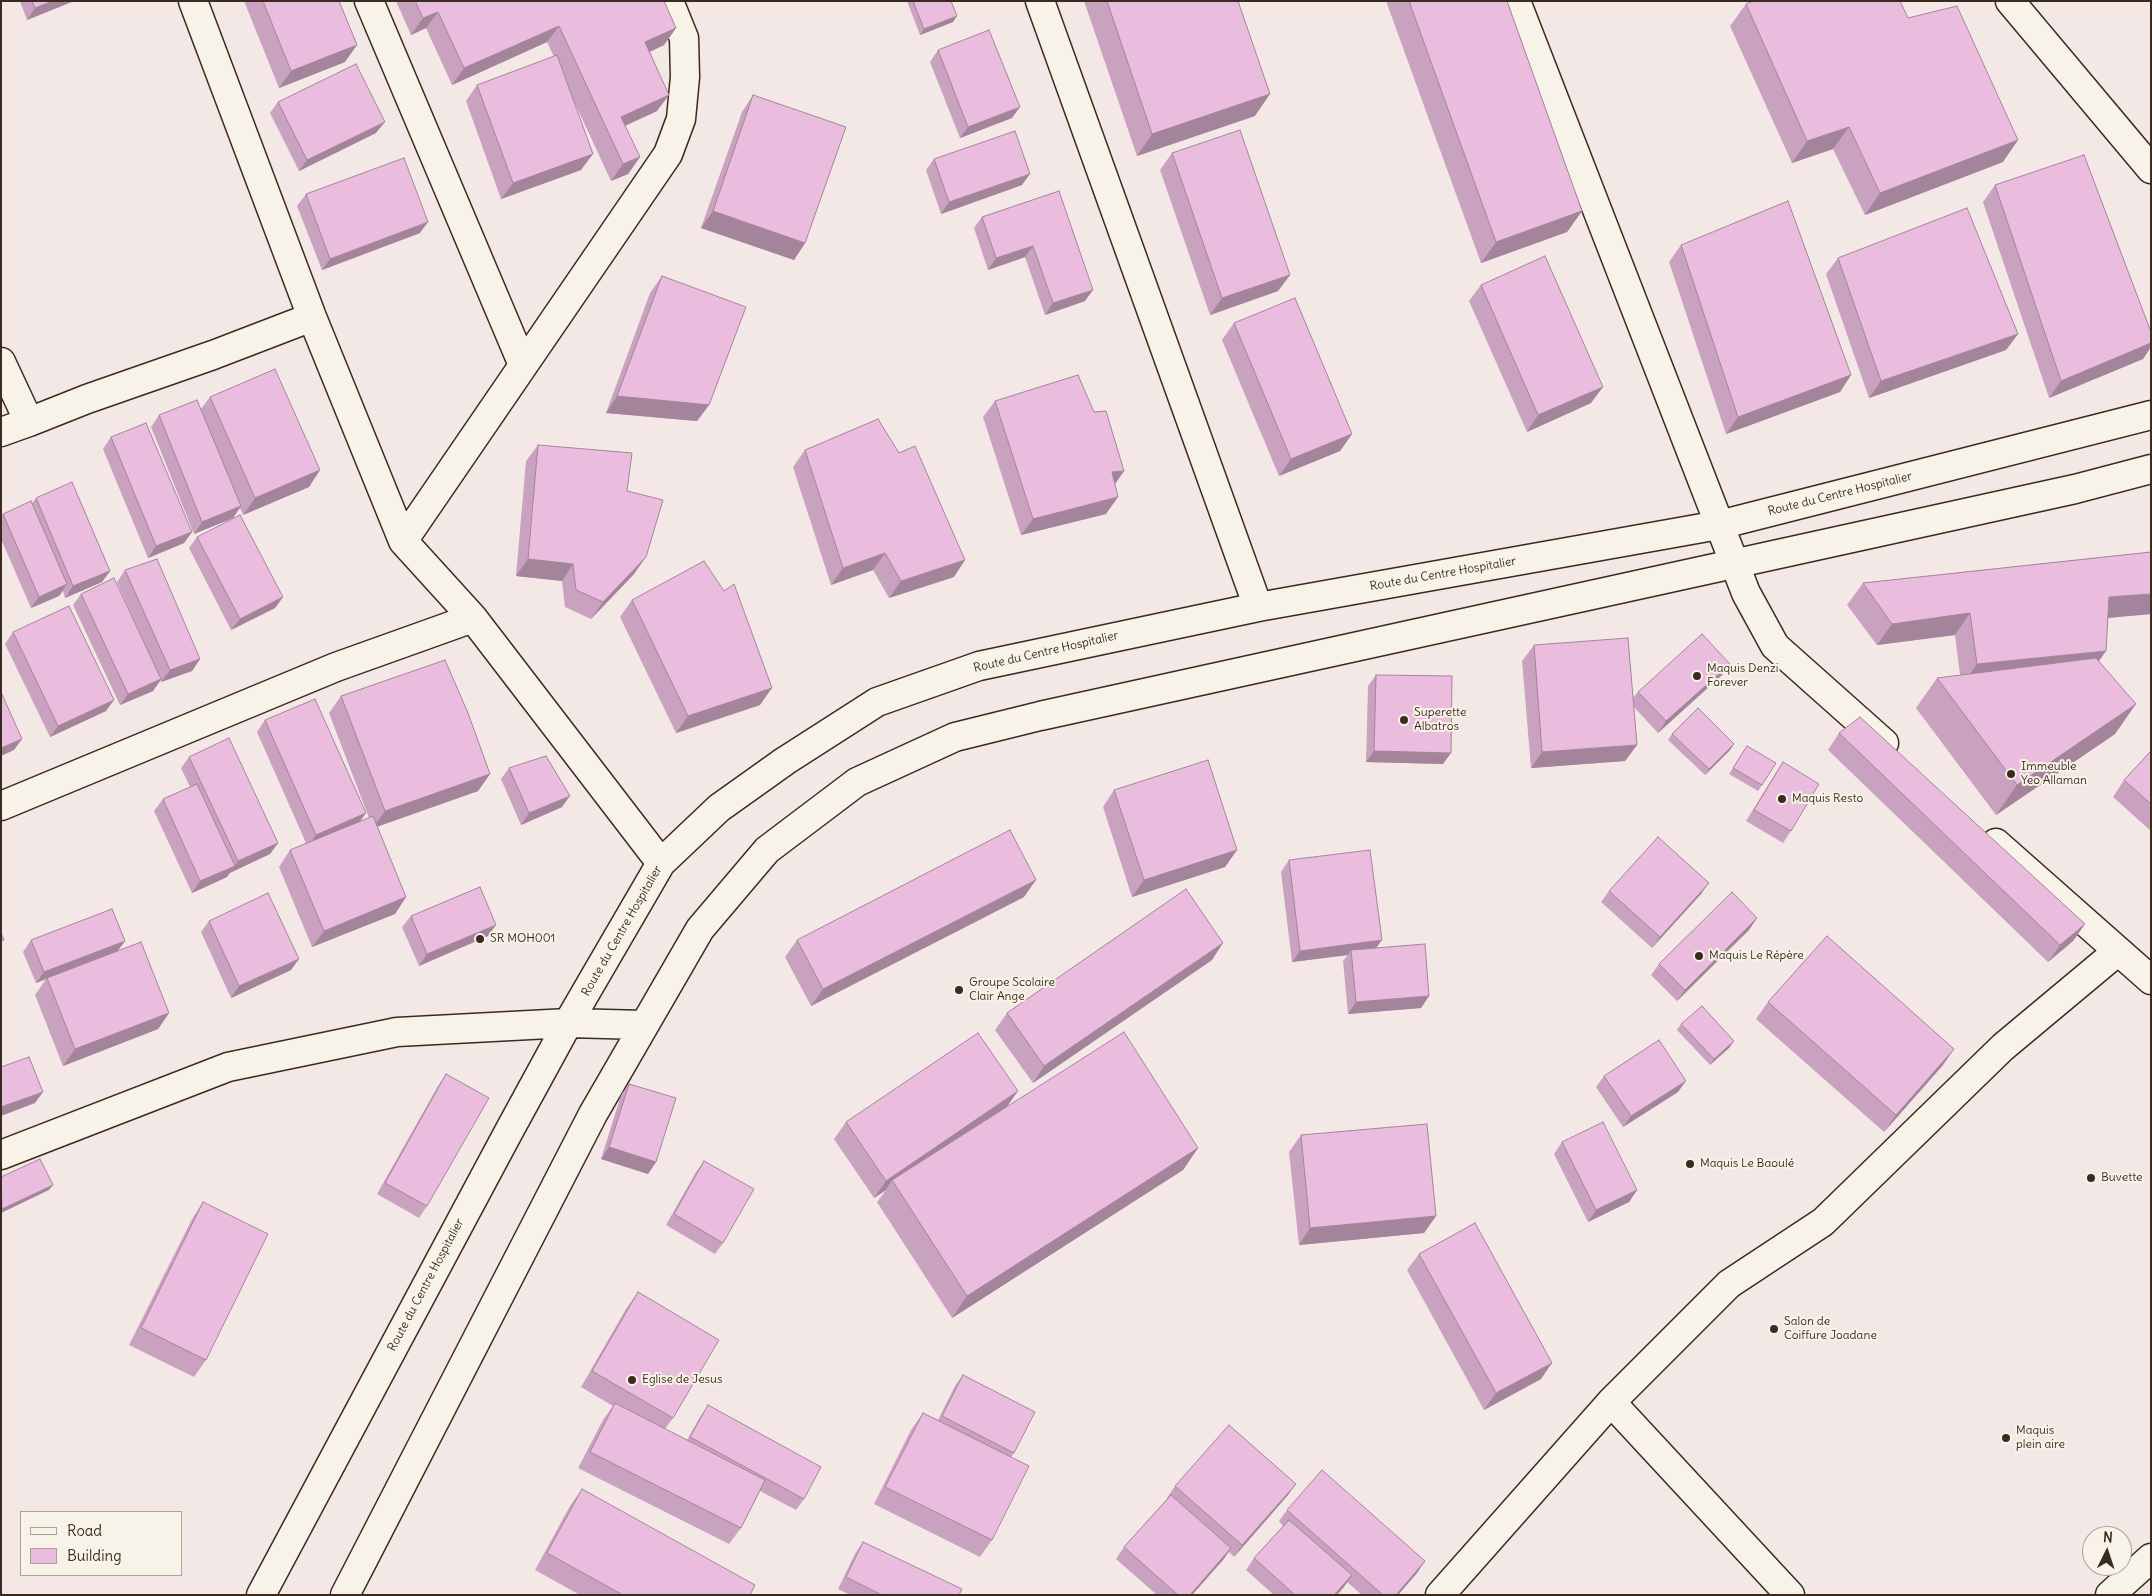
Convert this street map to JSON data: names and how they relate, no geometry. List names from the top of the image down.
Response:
{
  "streets": {
    "street": ["Route du Centre Hospitalier"]
  },
  "places": [
    "Maquis Denzi Forever",
    "Superette Albatros",
    "Immeuble Yeo Allaman",
    "Maquis Resto",
    "SR MOH001",
    "Maquis Le Répère",
    "Groupe Scolaire Clair Ange",
    "Maquis Le Baoulé",
    "Buvette",
    "Salon de Coiffure Joadane",
    "Eglise de Jesus",
    "Maquis plein aire"
  ],
  "legend": ["Road", "Building"],
  "north": "top"
}
